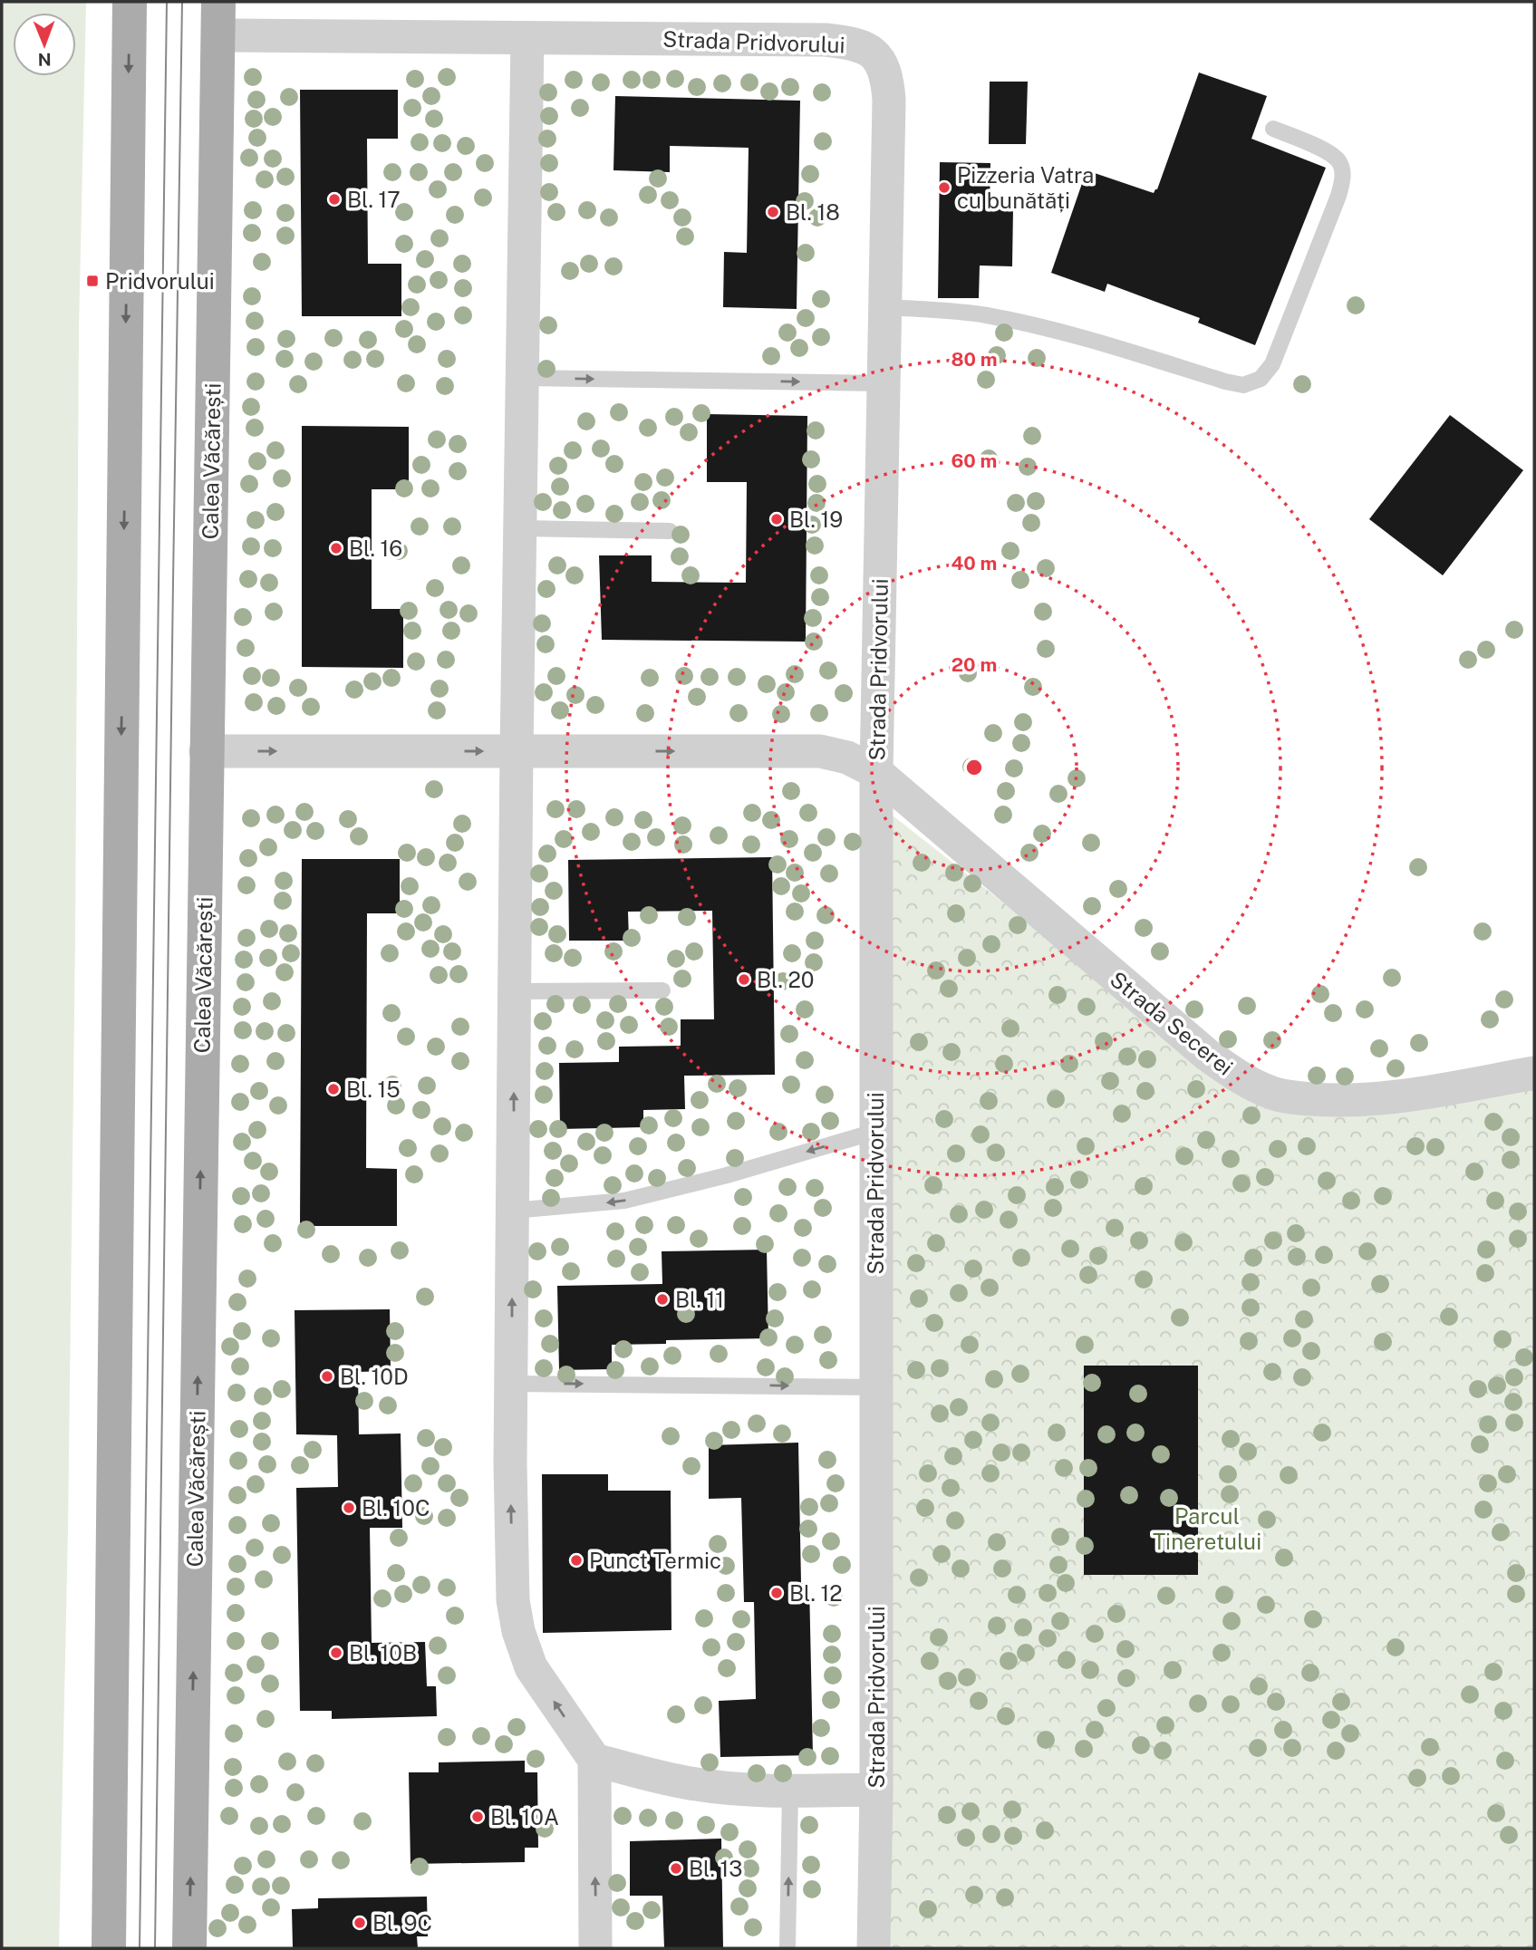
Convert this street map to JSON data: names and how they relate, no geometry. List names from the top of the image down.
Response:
{
  "streets": {
    "main road": ["Calea Văcărești"],
    "street": ["Strada Pridvorului", "Strada Secerei"]
  },
  "crossings": [
    ["Strada Pridvorului", "Calea Văcărești"],
    ["Strada Pridvorului", "Strada Secerei"],
    ["Calea Văcărești", "Strada Secerei"]
  ],
  "one_way": ["Strada Secerei"],
  "parks": ["Parcul Tineretului"],
  "places": {
    "other": [
      "Pizzeria Vatra cu bunătăți",
      "Bl. 17",
      "Bl. 18",
      "Bl. 19",
      "Bl. 16",
      "Bl. 20",
      "Bl. 15",
      "Bl. 11",
      "Bl. 10D",
      "Bl. 10C",
      "Punct Termic",
      "Bl. 12",
      "Bl. 10B",
      "Bl. 10A",
      "Bl. 13",
      "Bl. 9C"
    ],
    "transit": ["Pridvorului"]
  },
  "north": "bottom",
  "rings": [
    "80 m",
    "60 m",
    "40 m",
    "20 m"
  ]
}
